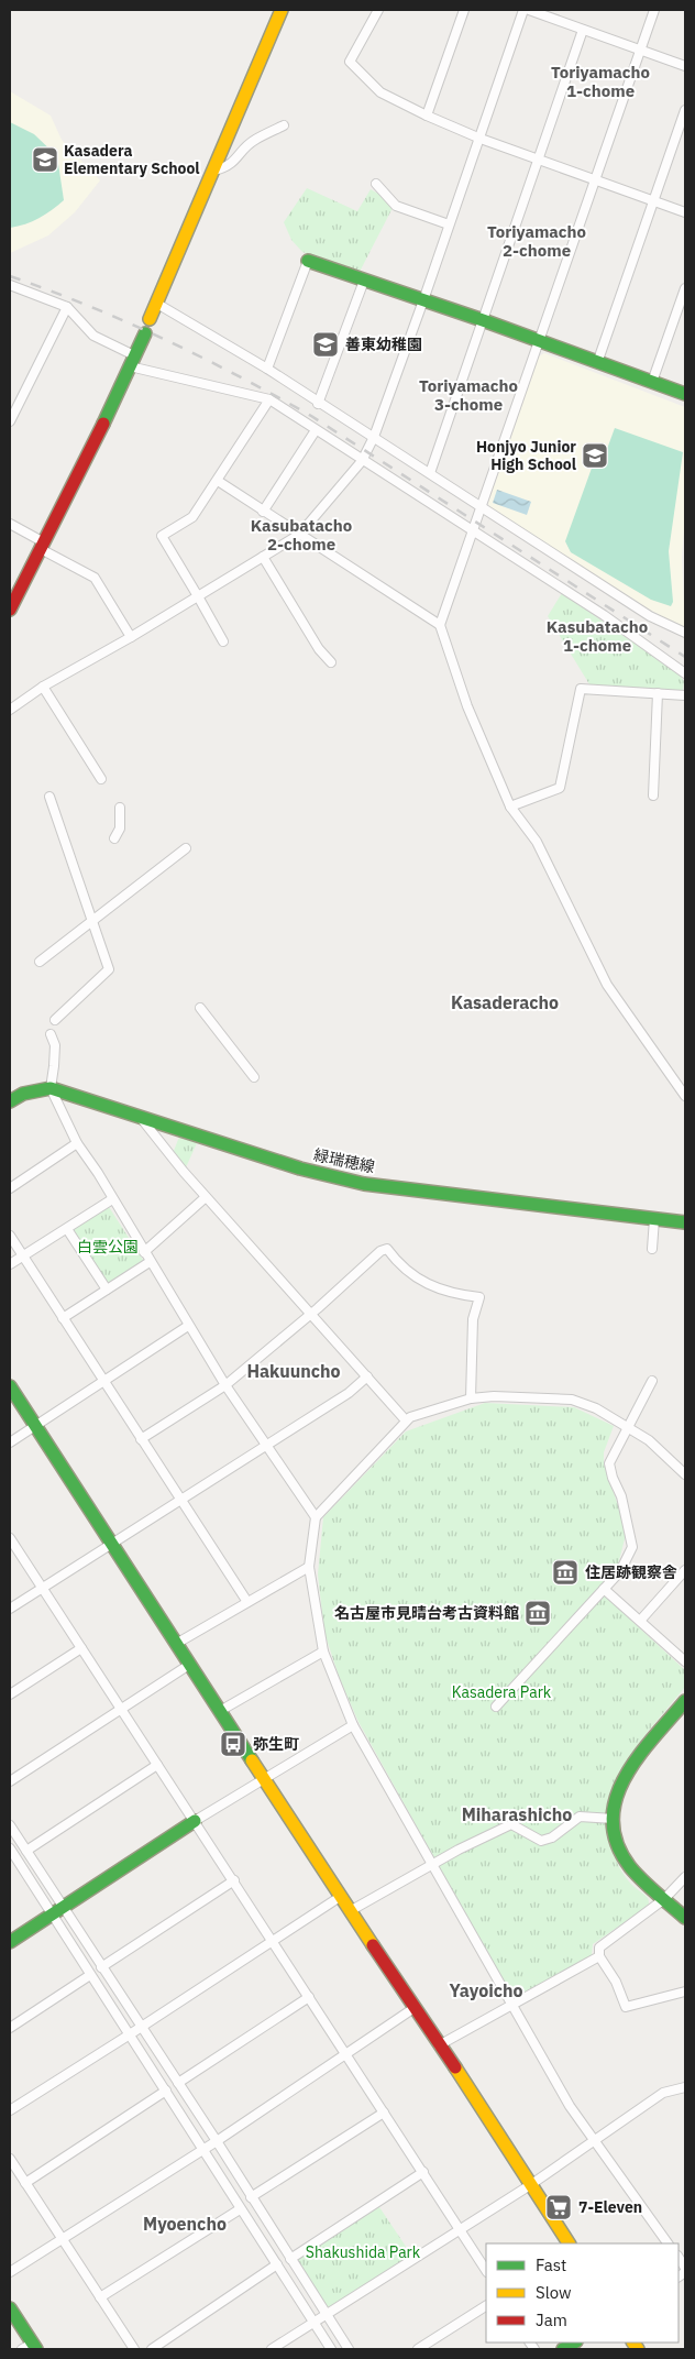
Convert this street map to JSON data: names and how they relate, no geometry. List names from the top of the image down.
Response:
{
  "streets": {
    "street": ["緑瑞穂線"]
  },
  "districts": [
    "Toriyamacho 1-chome",
    "Toriyamacho 2-chome",
    "Toriyamacho 3-chome",
    "Kasubatacho 2-chome",
    "Kasubatacho 1-chome",
    "Kasaderacho",
    "Hakuuncho",
    "Miharashicho",
    "Yayoicho",
    "Myoencho"
  ],
  "parks": ["白雲公園", "Kasadera Park", "Shakushida Park"],
  "places": {
    "school or university": ["Kasadera Elementary School", "善東幼稚園", "Honjyo Junior High School"],
    "museum": ["住居跡観察舎", "名古屋市見晴台考古資料館"],
    "bus stop": ["弥生町"],
    "supermarket": ["7-Eleven"]
  },
  "legend": ["Fast", "Slow", "Jam"]
}
